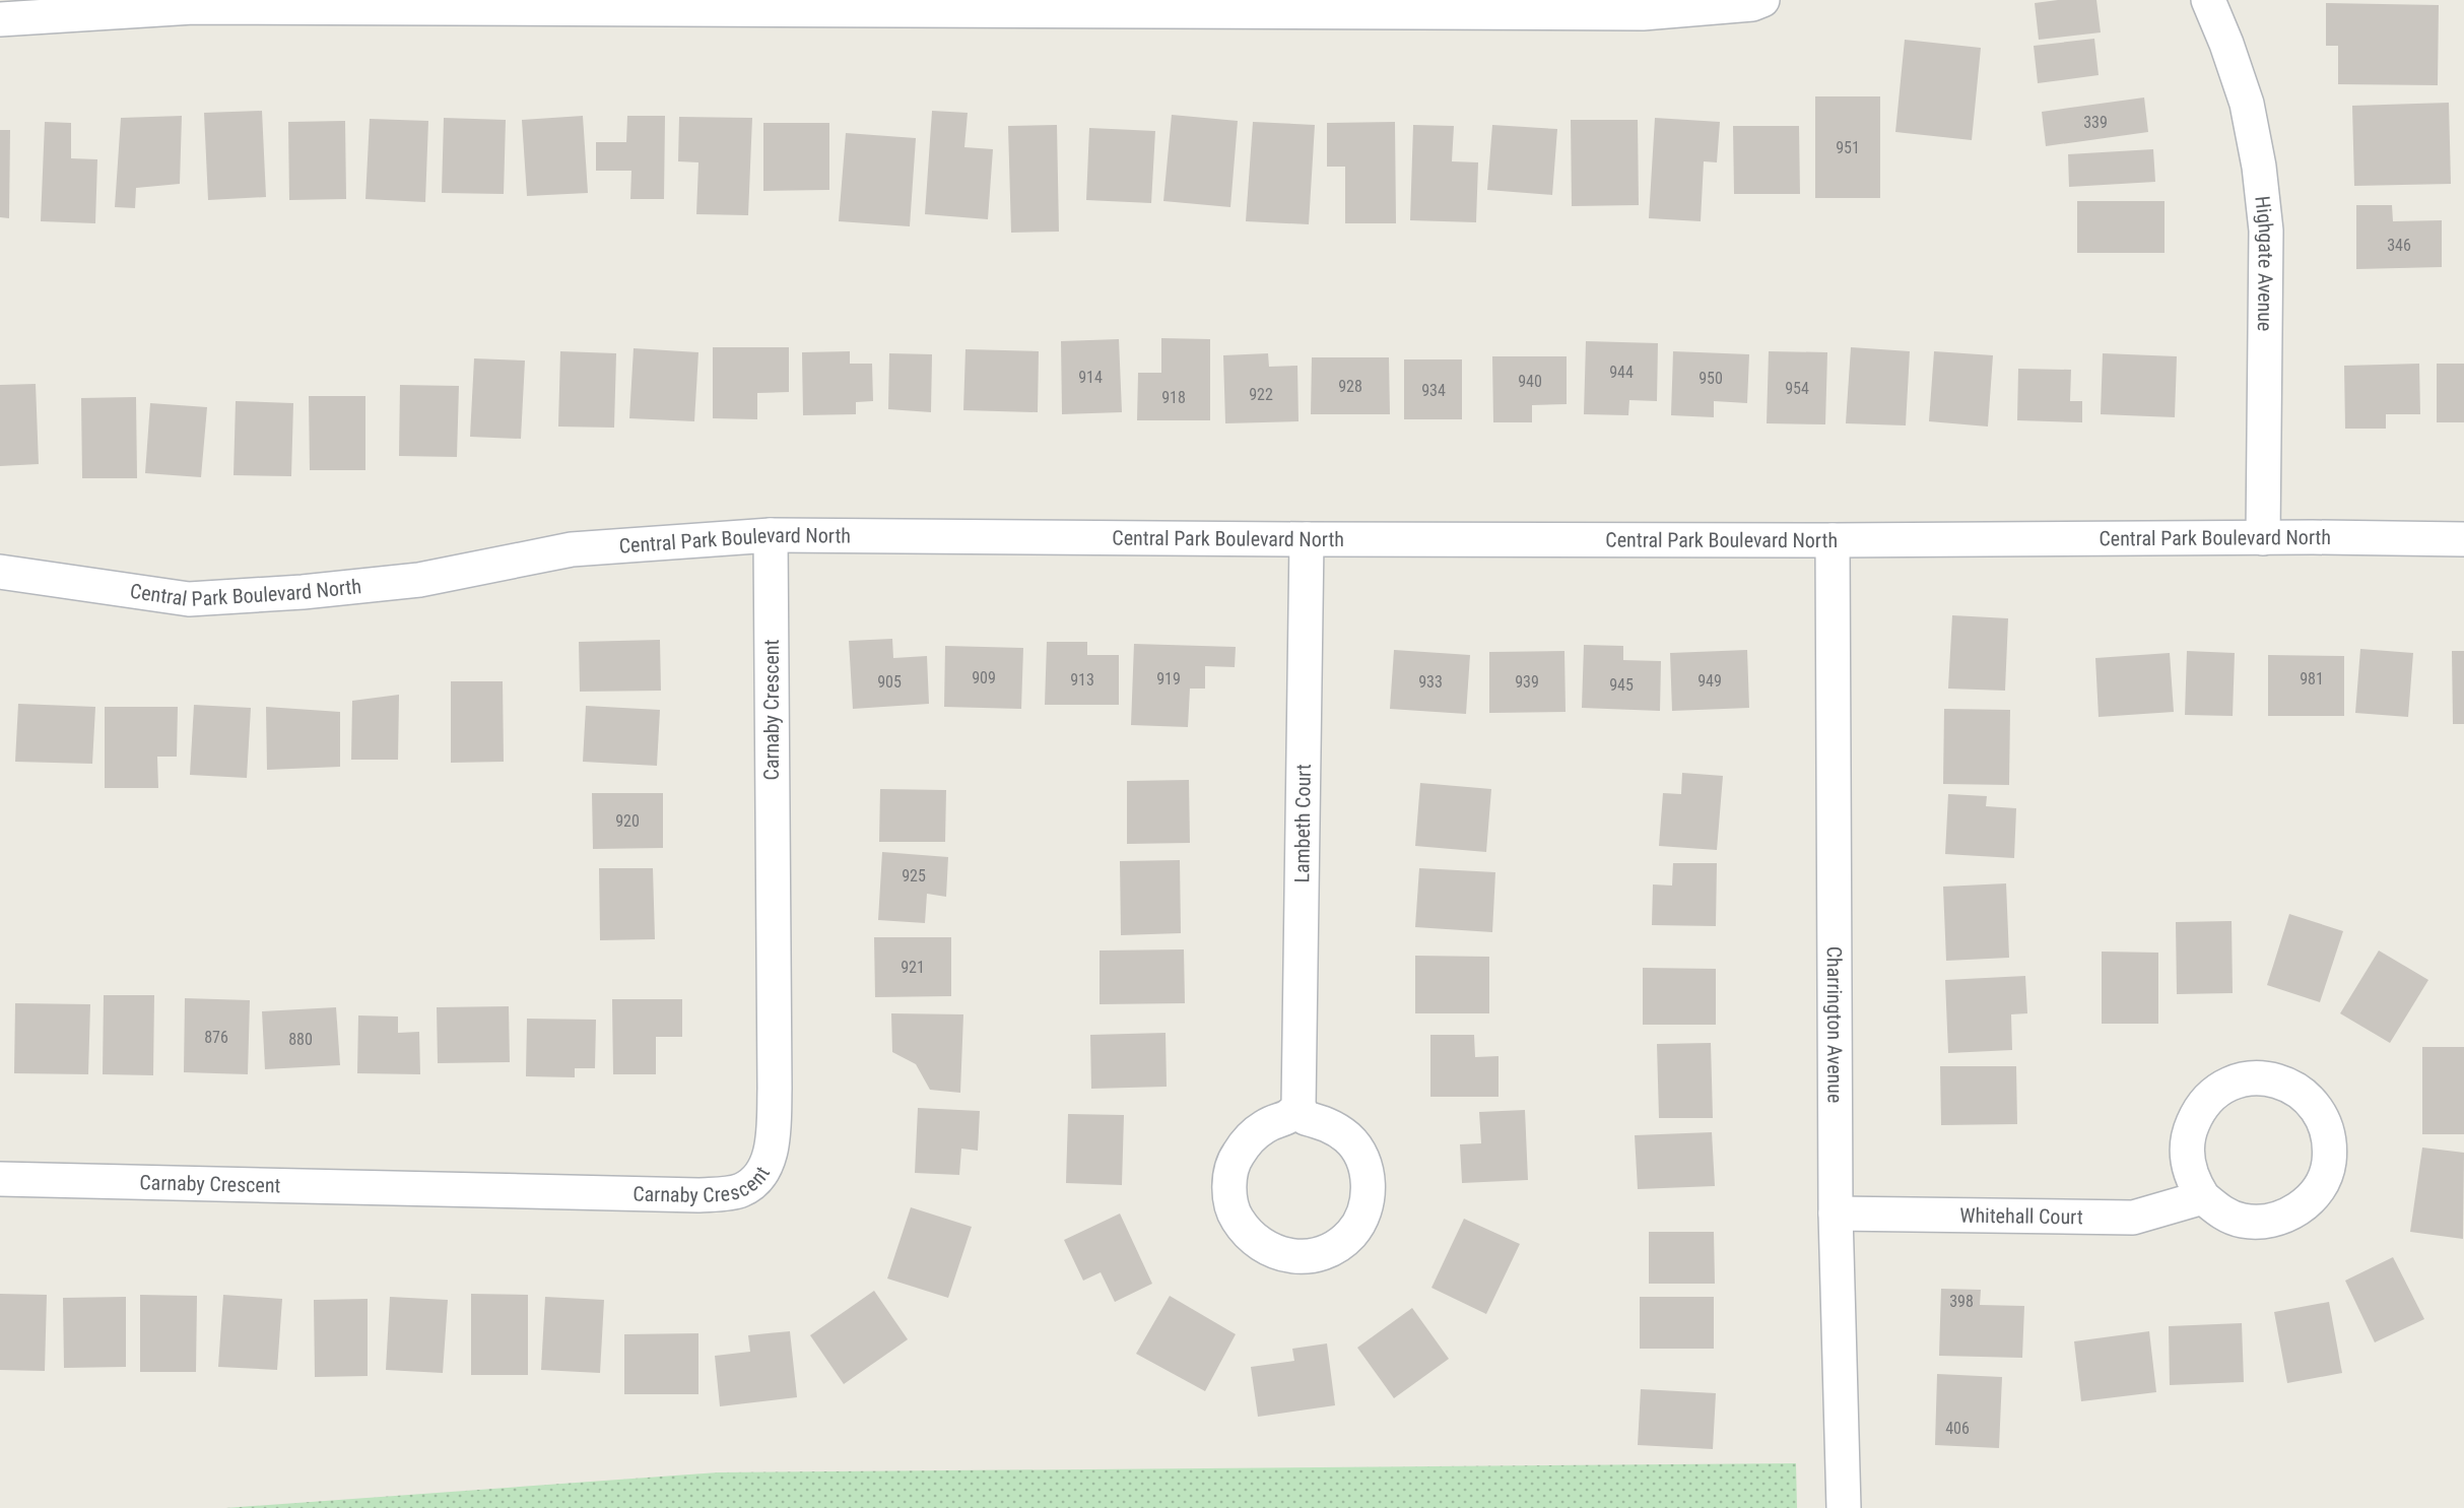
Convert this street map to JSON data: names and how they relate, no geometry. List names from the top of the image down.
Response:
{
  "streets": {
    "street": [
      "Highgate Avenue",
      "Central Park Boulevard North",
      "Carnaby Crescent",
      "Lambeth Court",
      "Charrington Avenue",
      "Whitehall Court"
    ]
  },
  "crossings": [
    ["Highgate Avenue", "Central Park Boulevard North"],
    ["Central Park Boulevard North", "Carnaby Crescent"],
    ["Central Park Boulevard North", "Lambeth Court"],
    ["Central Park Boulevard North", "Charrington Avenue"],
    ["Charrington Avenue", "Whitehall Court"]
  ],
  "house_numbers": [
    "339",
    "951",
    "346",
    "944",
    "914",
    "950",
    "940",
    "928",
    "954",
    "934",
    "922",
    "918",
    "909",
    "919",
    "981",
    "913",
    "949",
    "905",
    "933",
    "939",
    "945",
    "920",
    "925",
    "921",
    "876",
    "880",
    "398",
    "406"
  ]
}
